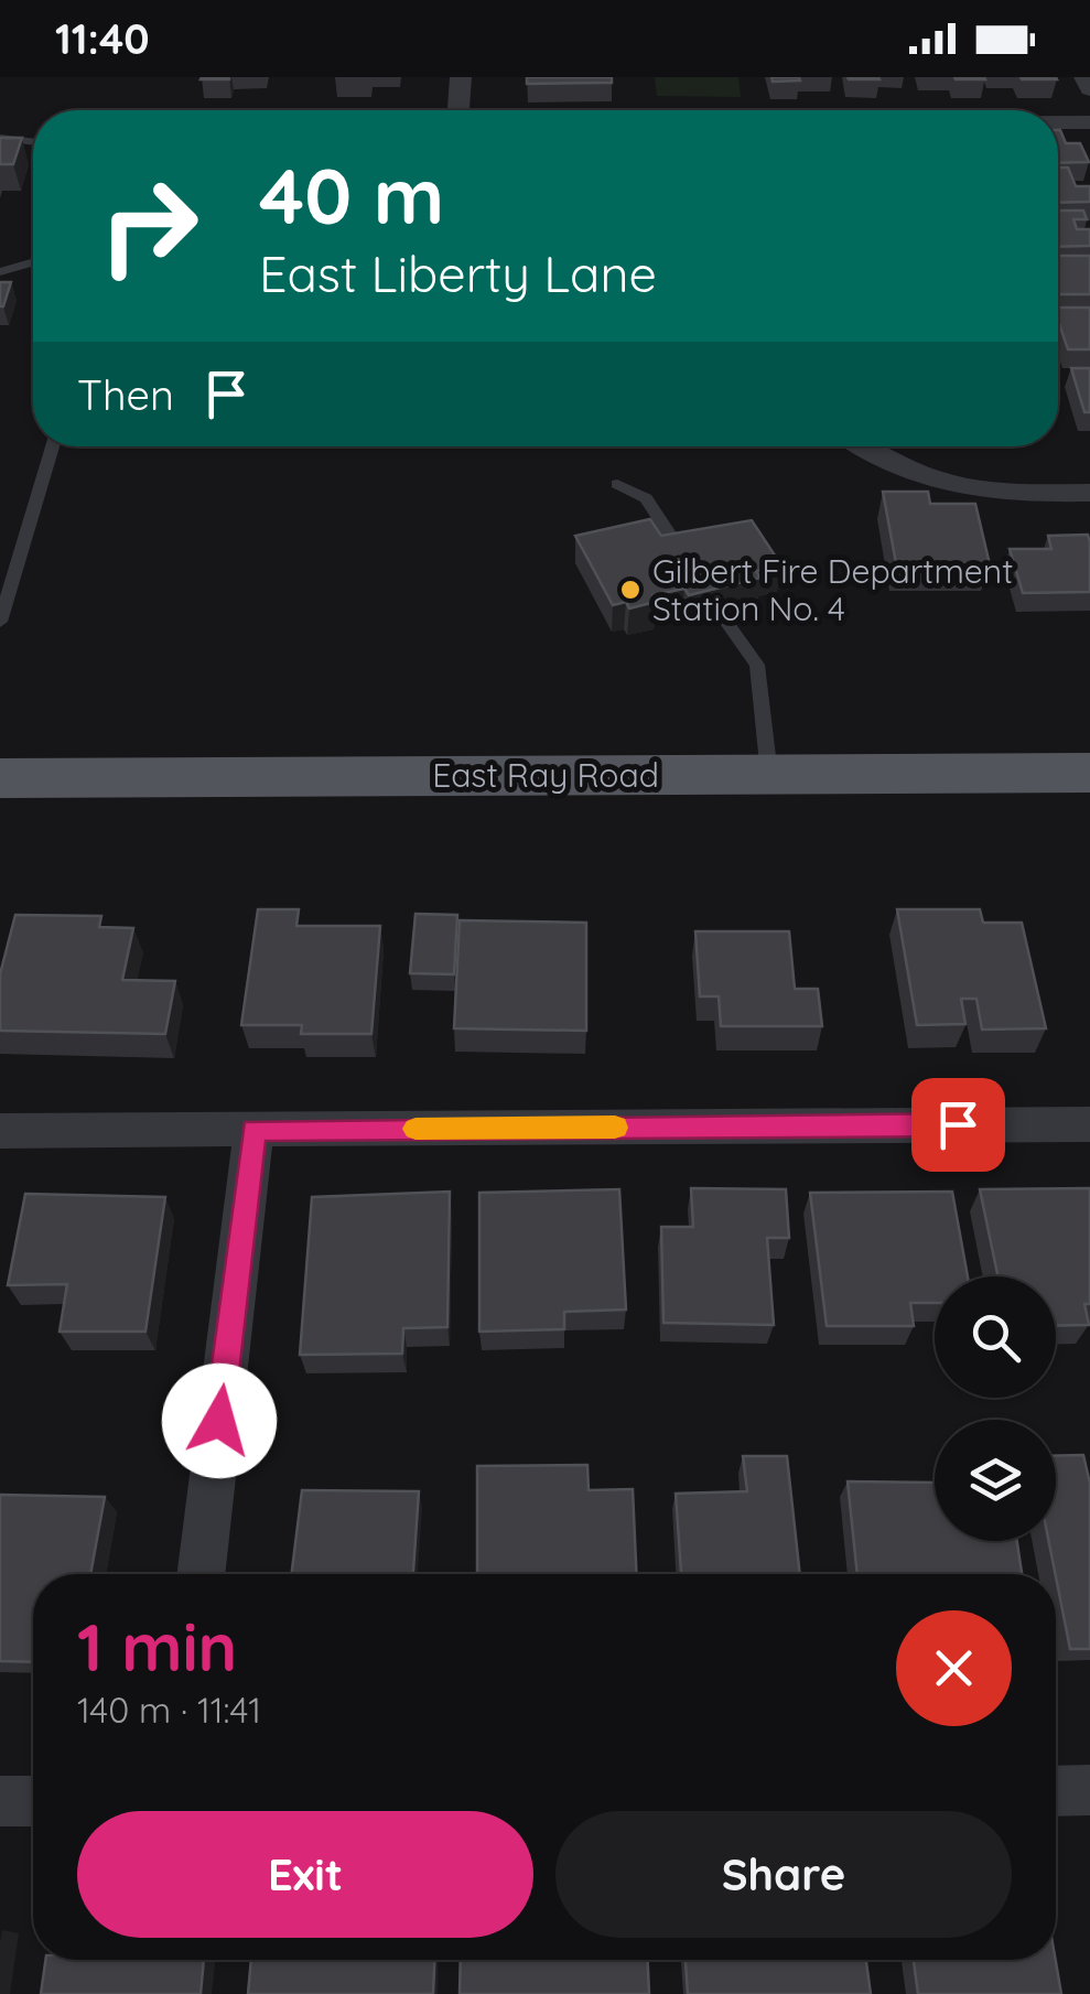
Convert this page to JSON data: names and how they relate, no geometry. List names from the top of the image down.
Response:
{
  "streets": {
    "main road": ["East Ray Road"]
  },
  "places": ["Gilbert Fire Department Station No. 4"],
  "page": {
    "status": "11:40",
    "turn": ["40 m", "East Liberty Lane"],
    "then": "Then",
    "heading": ["1 min", "140 m · 11:41"],
    "buttons": ["Exit", "Share"]
  }
}
